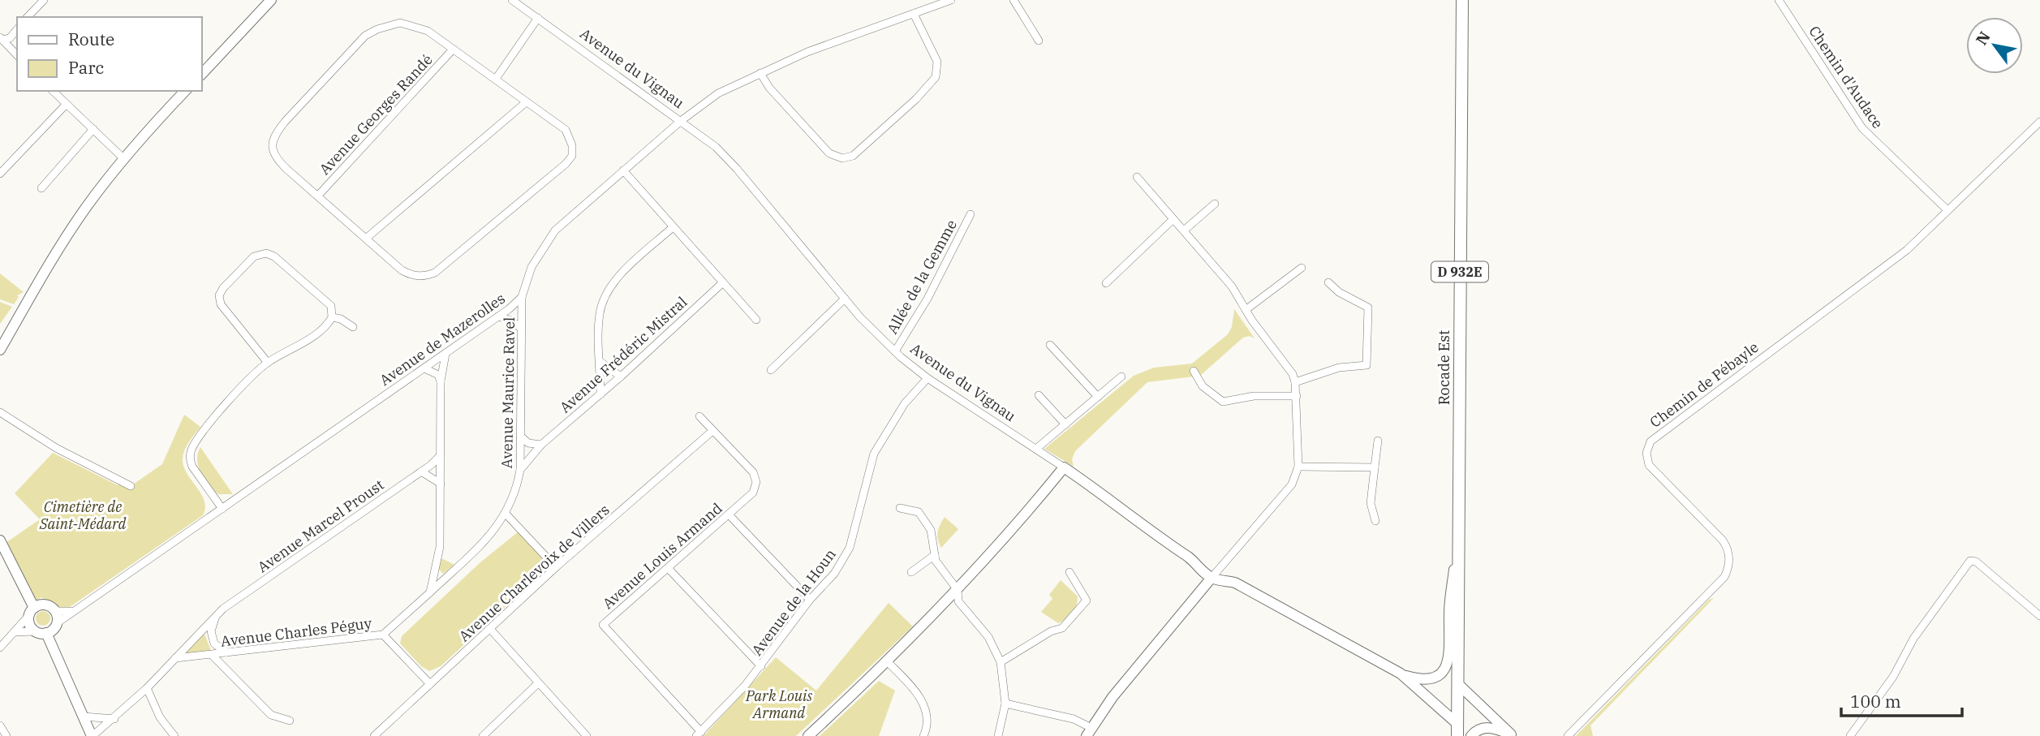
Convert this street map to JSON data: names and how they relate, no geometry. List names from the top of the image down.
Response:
{
  "streets": {
    "main road": ["D 932E", "Rocade Est"],
    "street": [
      "Avenue du Vignau",
      "Chemin d'Audace",
      "Avenue Georges Randé",
      "Allée de la Gemme",
      "Avenue de Mazerolles",
      "Avenue Frédéric Mistral",
      "Chemin de Pébayle",
      "Avenue Maurice Ravel",
      "Avenue Marcel Proust",
      "Avenue Louis Armand",
      "Avenue Charlevoix de Villers",
      "Avenue de la Houn",
      "Avenue Charles Péguy"
    ]
  },
  "crossings": [
    ["Avenue du Vignau", "Allée de la Gemme"],
    ["Avenue du Vignau", "Avenue de Mazerolles"],
    ["Avenue du Vignau", "Avenue de la Houn"],
    ["Chemin d'Audace", "Chemin de Pébayle"],
    ["Avenue de Mazerolles", "Avenue Maurice Ravel"],
    ["Avenue Frédéric Mistral", "Avenue Maurice Ravel"],
    ["Avenue Maurice Ravel", "Avenue Charles Péguy"],
    ["Avenue Marcel Proust", "Avenue Charles Péguy"],
    ["Avenue Louis Armand", "Avenue Charlevoix de Villers"],
    ["Avenue Louis Armand", "Avenue de la Houn"]
  ],
  "parks": ["Cimetière de Saint-Médard", "Park Louis Armand"],
  "legend": ["Route", "Parc"],
  "scale_bar": "100 m",
  "north": "top left"
}
